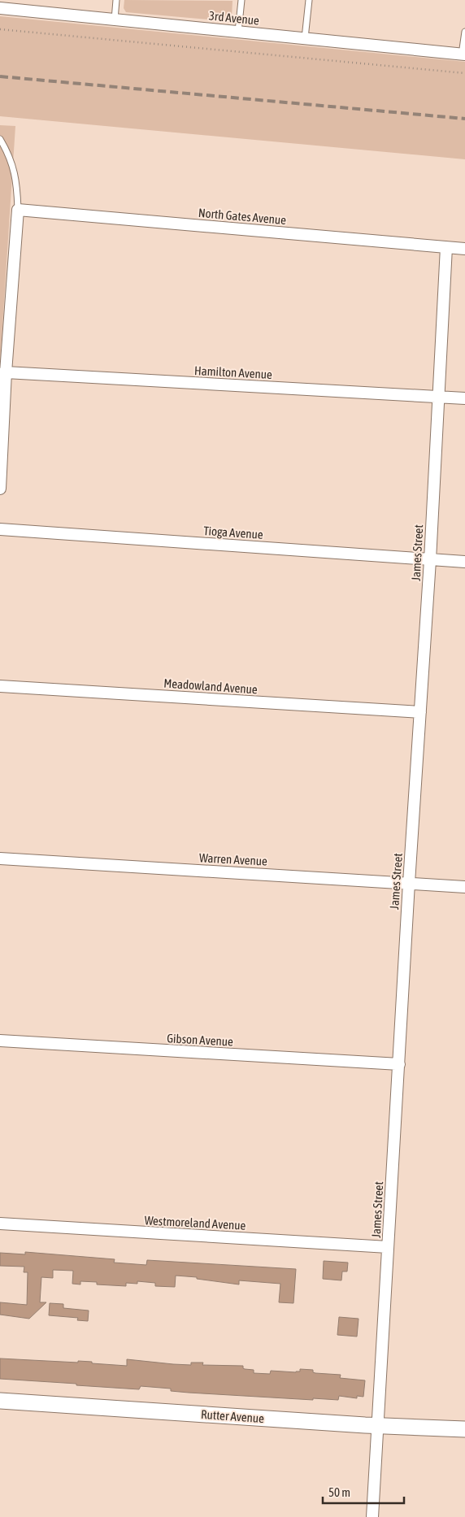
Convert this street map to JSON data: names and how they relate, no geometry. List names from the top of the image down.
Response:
{
  "streets": {
    "main road": ["Rutter Avenue"],
    "street": [
      "3rd Avenue",
      "North Gates Avenue",
      "Hamilton Avenue",
      "Tioga Avenue",
      "James Street",
      "Meadowland Avenue",
      "Warren Avenue",
      "Gibson Avenue",
      "Westmoreland Avenue"
    ]
  },
  "crossings": [
    ["North Gates Avenue", "James Street"],
    ["Hamilton Avenue", "James Street"],
    ["Tioga Avenue", "James Street"],
    ["James Street", "Meadowland Avenue"],
    ["James Street", "Warren Avenue"],
    ["James Street", "Gibson Avenue"],
    ["James Street", "Westmoreland Avenue"],
    ["James Street", "Rutter Avenue"]
  ],
  "scale_bar": "50 m"
}
